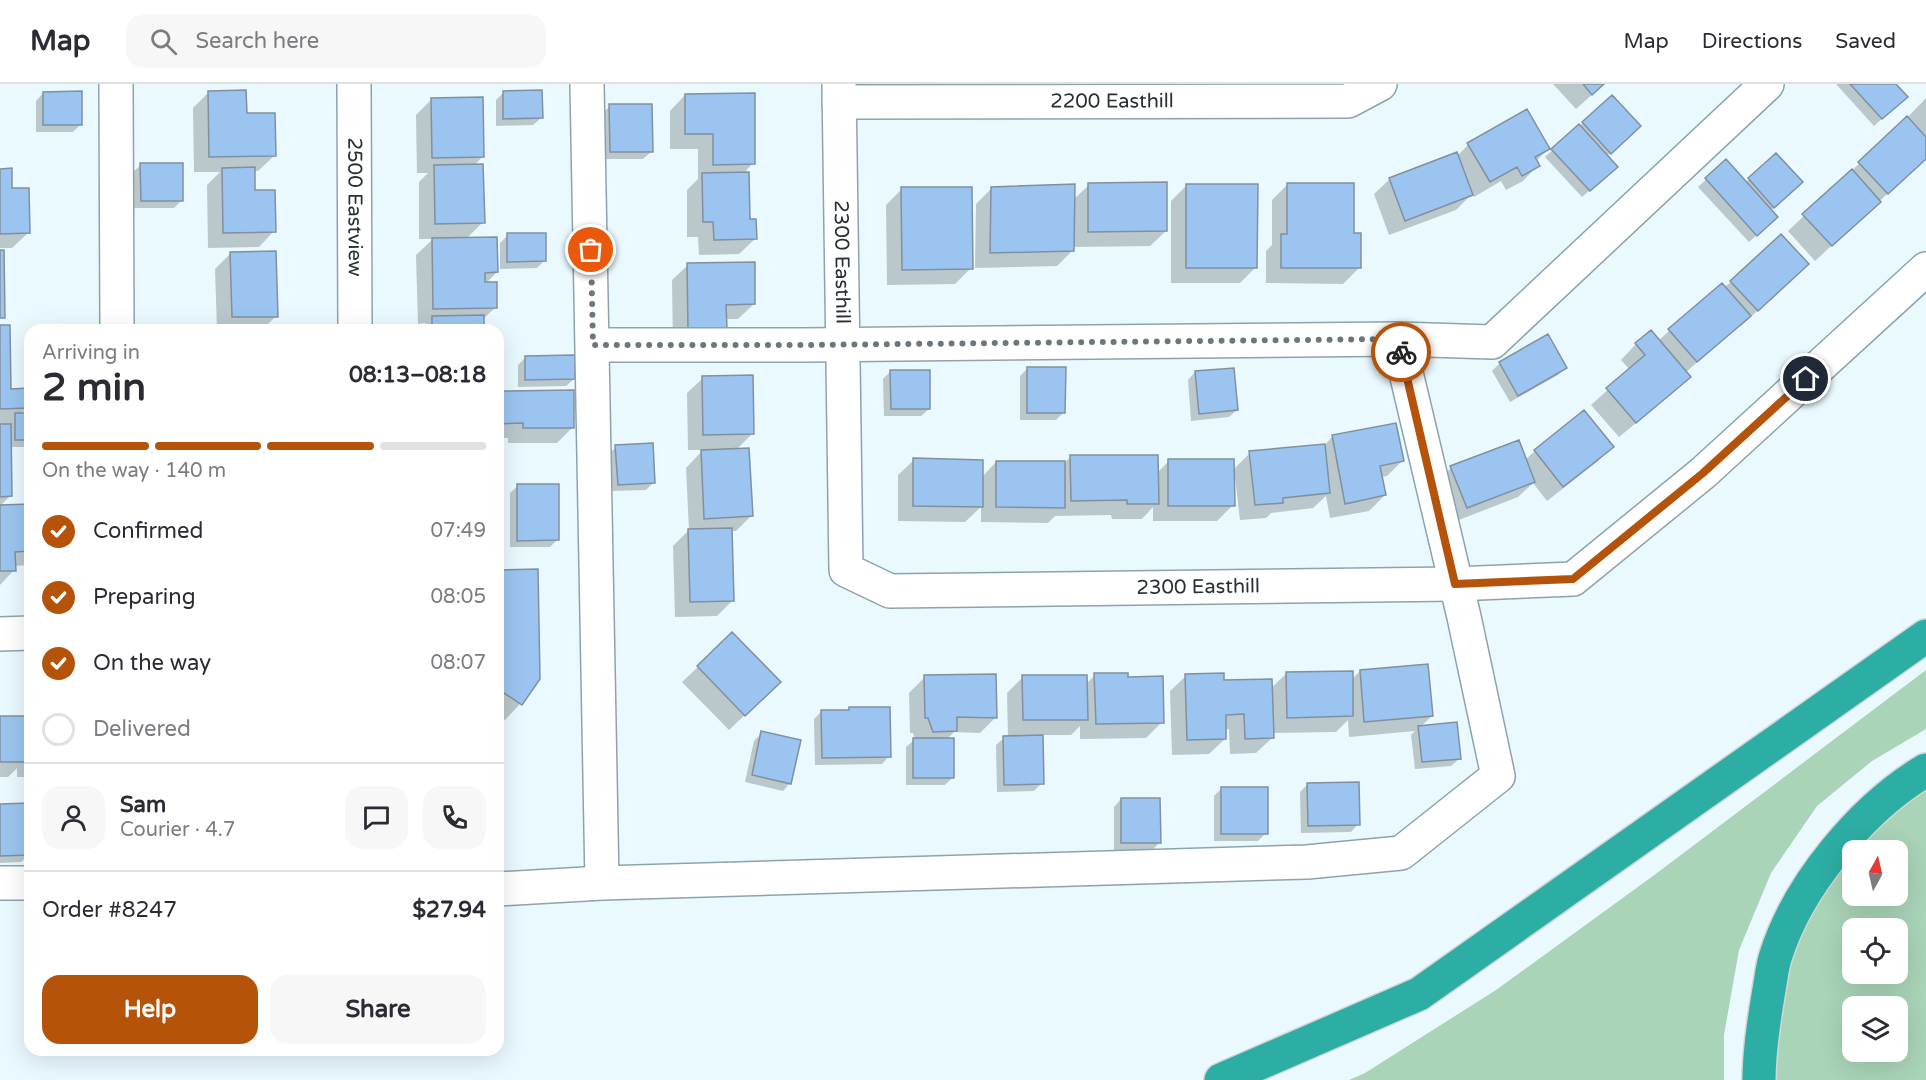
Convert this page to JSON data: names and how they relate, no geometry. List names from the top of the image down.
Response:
{
  "streets": {
    "street": ["2200 Easthill", "2500 Eastview", "2300 Easthill"]
  },
  "crossings": [
    ["2200 Easthill", "2300 Easthill"]
  ],
  "north": "top",
  "page": {
    "header": "Map",
    "search": "Search here",
    "nav": ["Map", "Directions", "Saved"],
    "heading": ["2 min", "Arriving in", "08:13–08:18"],
    "panel": [
      "Sam",
      "Courier · 4.7",
      "Order #8247",
      "$27.94"
    ],
    "bar": "On the way · 140 m",
    "list": [
      ["Confirmed", "07:49"],
      ["Preparing", "08:05"],
      ["On the way", "08:07"],
      "Delivered"
    ],
    "buttons": ["Help", "Share"]
  }
}
